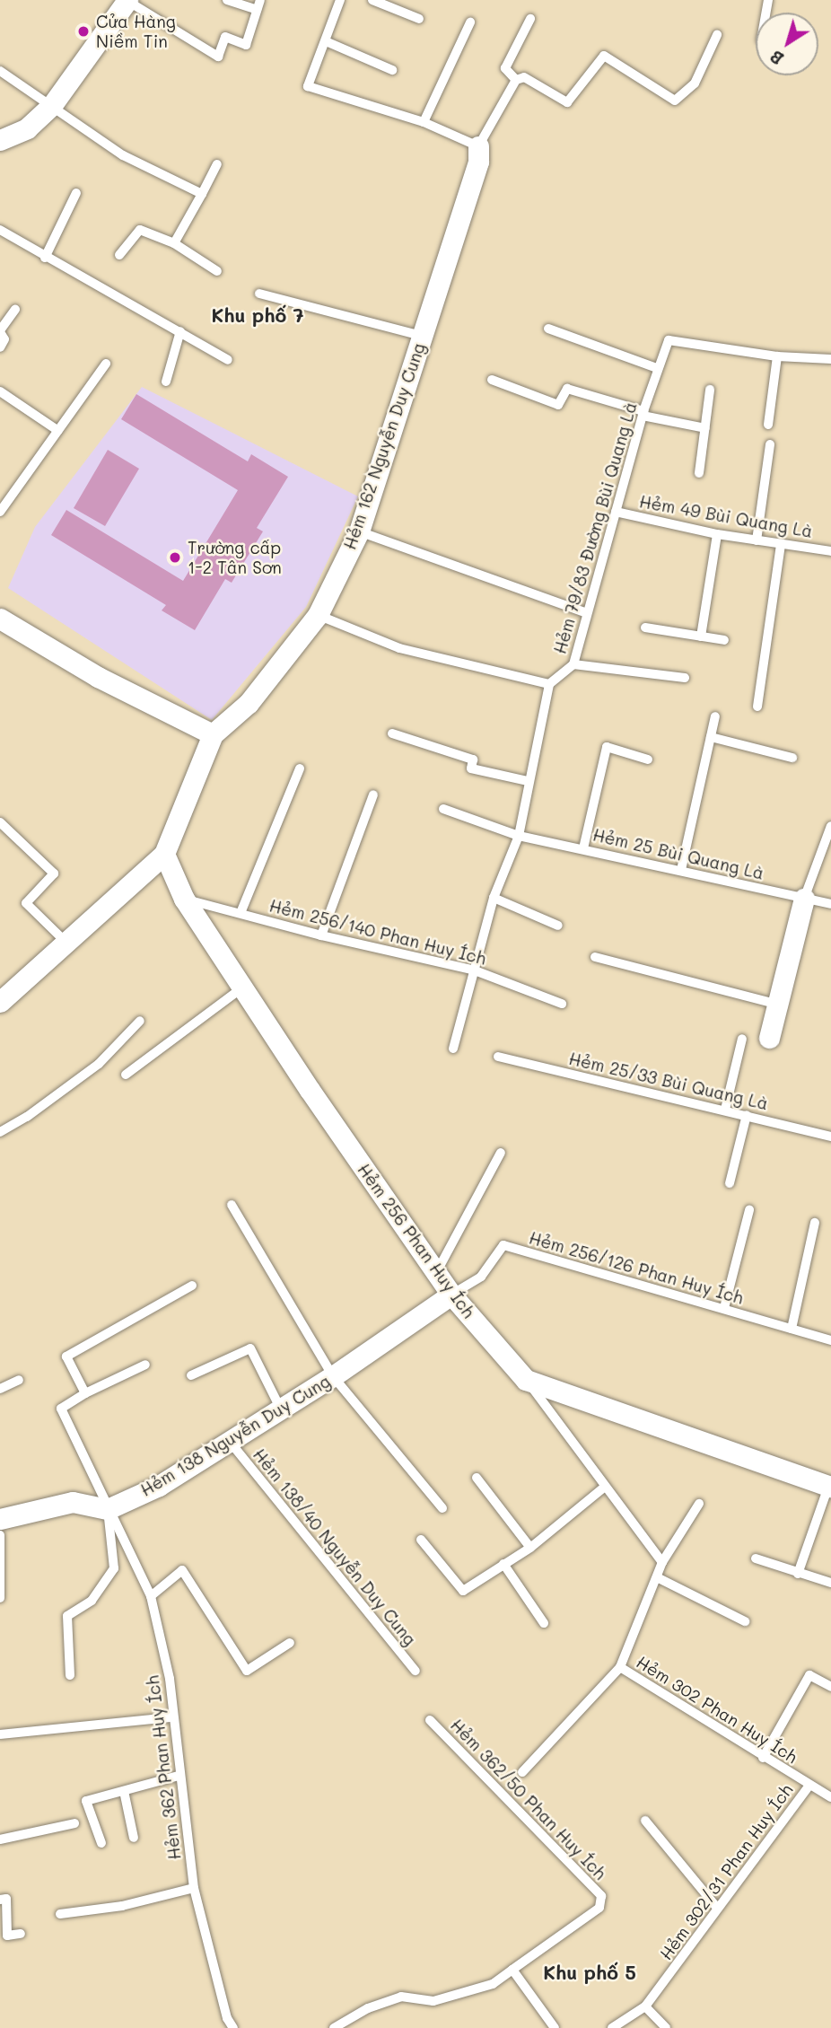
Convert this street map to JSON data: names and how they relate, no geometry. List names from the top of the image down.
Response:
{
  "streets": {
    "street": ["Hẻm 162 Nguyễn Duy Cung", "Hẻm 256 Phan Huy Ích", "Hẻm 138 Nguyễn Duy Cung"],
    "lane": [
      "Hẻm 49 Bùi Quang Là",
      "Hẻm 79/83 Đường Bùi Quang Là",
      "Hẻm 25 Bùi Quang Là",
      "Hẻm 256/140 Phan Huy Ích",
      "Hẻm 25/33 Bùi Quang Là",
      "Hẻm 256/126 Phan Huy Ích",
      "Hẻm 138/40 Nguyễn Duy Cung",
      "Hẻm 302 Phan Huy Ích",
      "Hẻm 362 Phan Huy Ích",
      "Hẻm 362/50 Phan Huy Ích",
      "Hẻm 302/31 Phan Huy Ích"
    ]
  },
  "crossings": [
    ["Hẻm 162 Nguyễn Duy Cung", "Hẻm 256 Phan Huy Ích"],
    ["Hẻm 49 Bùi Quang Là", "Hẻm 79/83 Đường Bùi Quang Là"],
    ["Hẻm 256/140 Phan Huy Ích", "Hẻm 256 Phan Huy Ích"],
    ["Hẻm 256 Phan Huy Ích", "Hẻm 256/126 Phan Huy Ích"],
    ["Hẻm 256 Phan Huy Ích", "Hẻm 138 Nguyễn Duy Cung"],
    ["Hẻm 256/126 Phan Huy Ích", "Hẻm 138 Nguyễn Duy Cung"],
    ["Hẻm 138 Nguyễn Duy Cung", "Hẻm 138/40 Nguyễn Duy Cung"],
    ["Hẻm 138 Nguyễn Duy Cung", "Hẻm 362 Phan Huy Ích"],
    ["Hẻm 302 Phan Huy Ích", "Hẻm 302/31 Phan Huy Ích"]
  ],
  "districts": ["Khu phố 7", "Khu phố 5"],
  "places": ["Cửa Hàng Niềm Tin", "Trường cấp 1-2 Tân Sơn"],
  "north": "bottom left"
}
